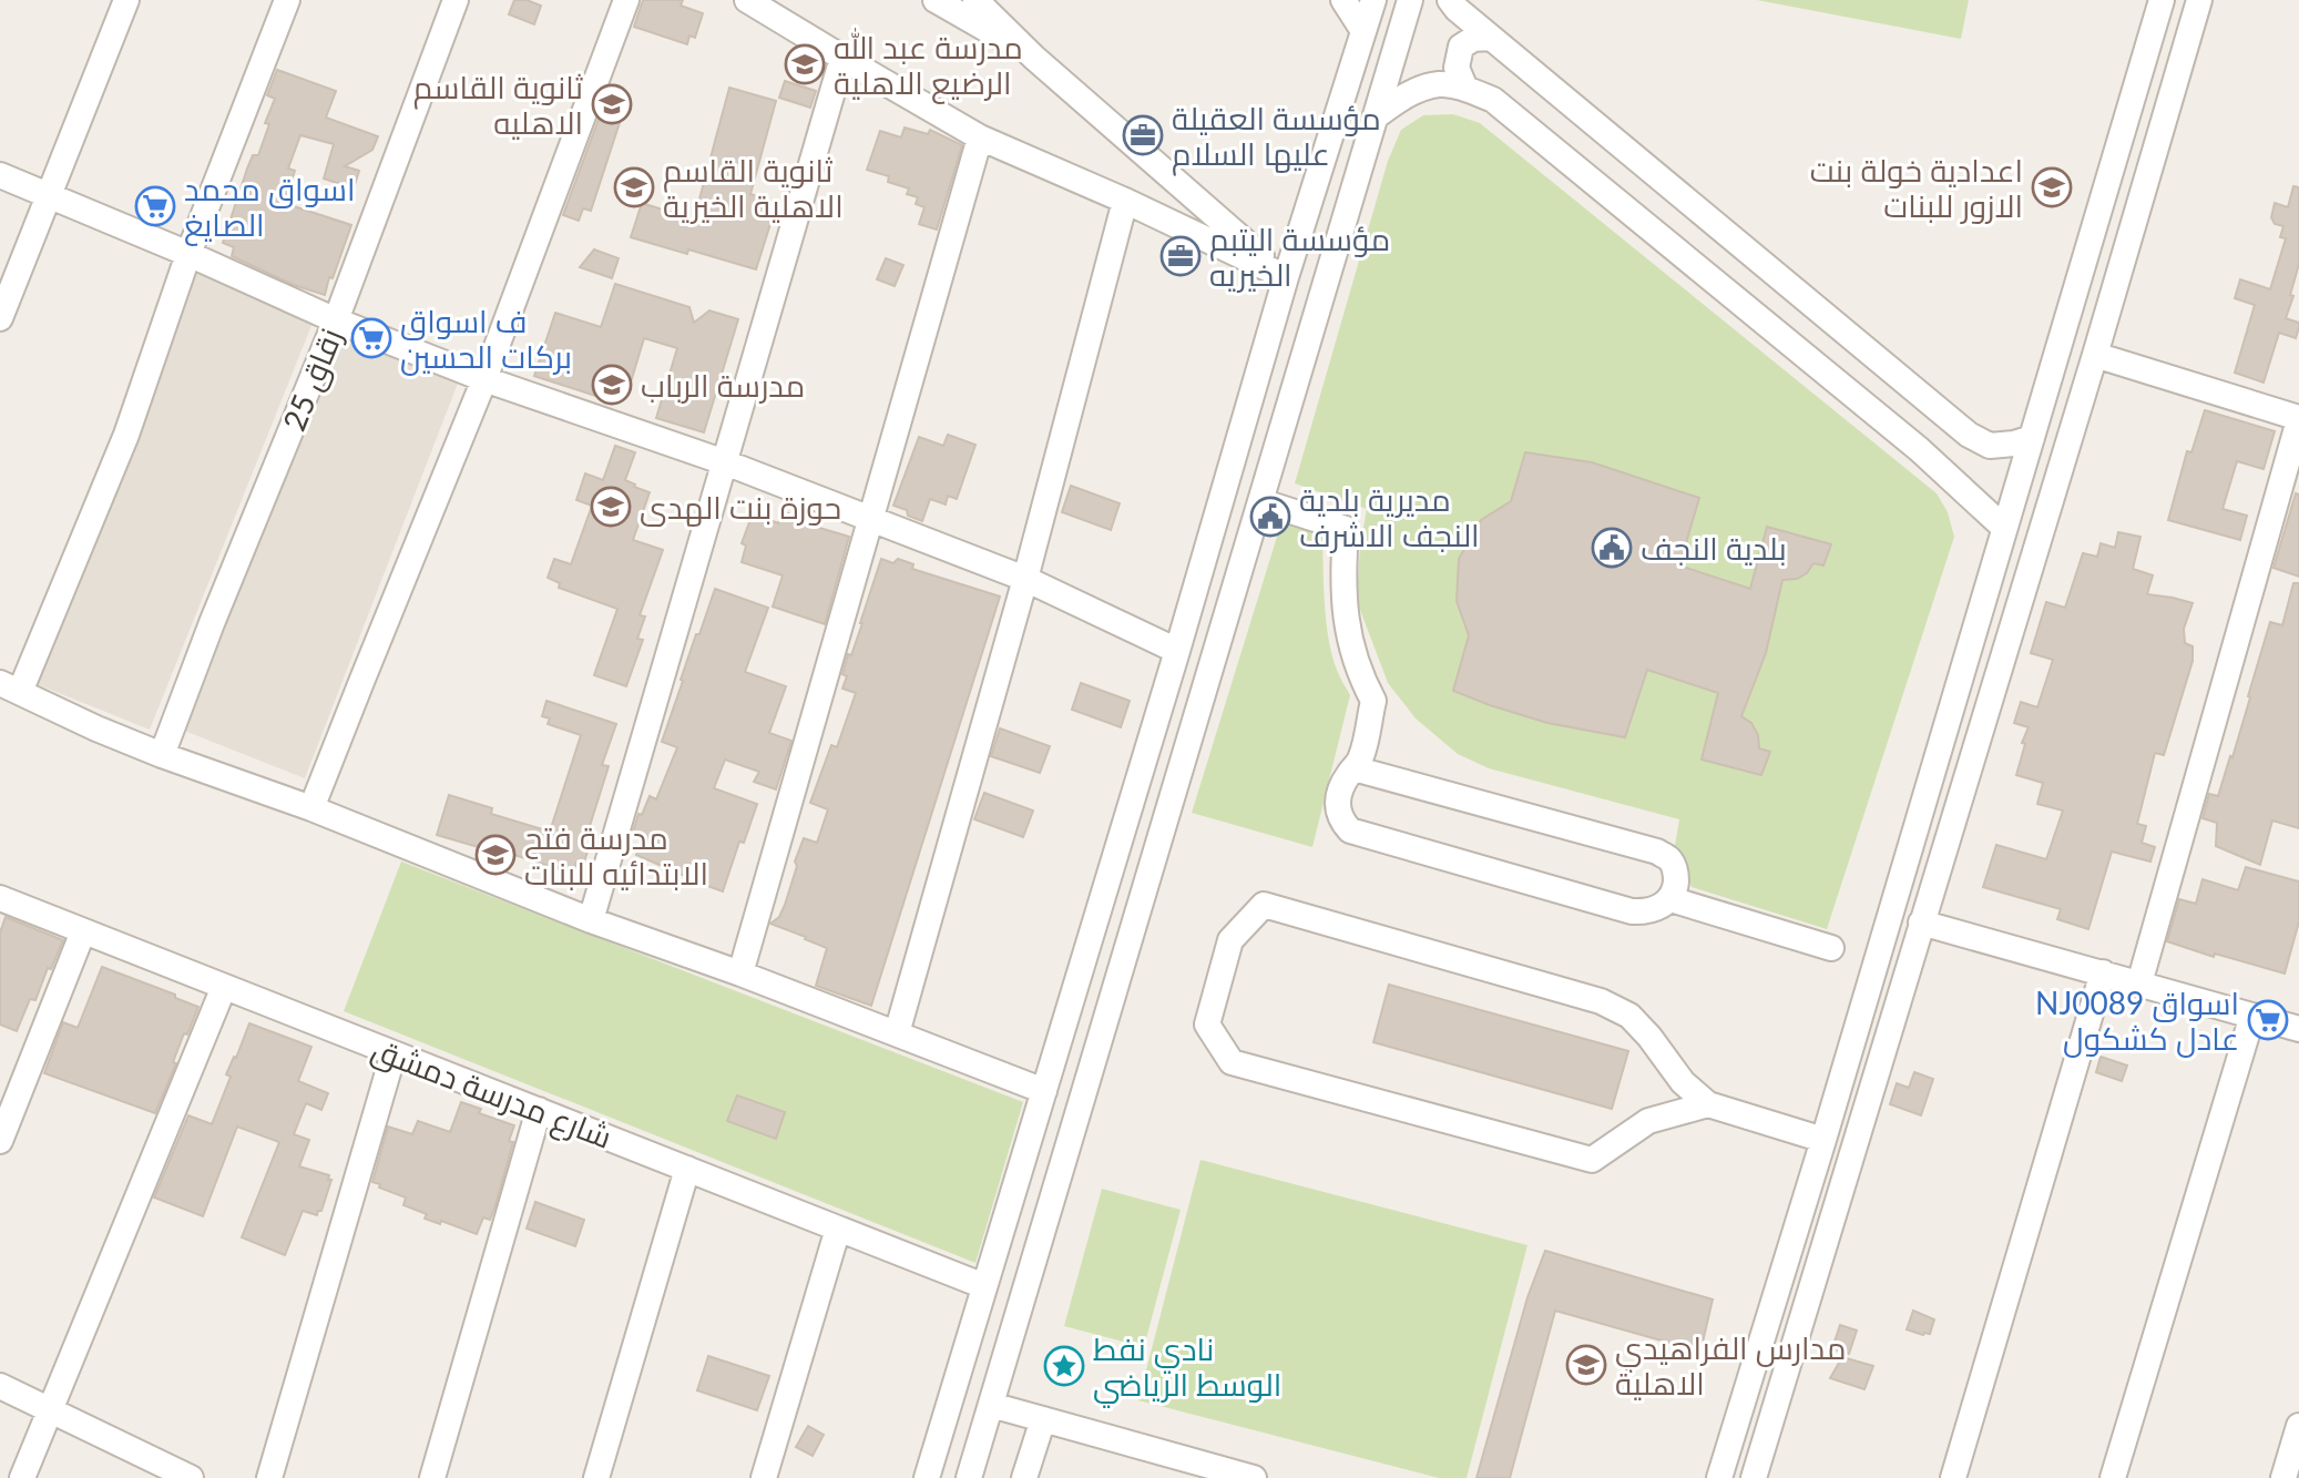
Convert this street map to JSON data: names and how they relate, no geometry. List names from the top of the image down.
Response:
{
  "streets": {
    "street": ["زقاق 25", "شارع مدرسة دمشق"]
  },
  "places": {
    "school or university": [
      "مدرسة عبد الله الرضيع الاهلية",
      "ثانوية القاسم الاهليه",
      "ثانوية القاسم الاهلية الخيرية",
      "اعدادية خولة بنت الازور للبنات",
      "مدرسة الرباب",
      "حوزة بنت الهدى",
      "مدرسة فتح الابتدائيه للبنات",
      "مدارس الفراهيدي الاهلية"
    ],
    "office": ["مؤسسة العقيلة عليها السلام", "مؤسسة اليتبم الخيريه"],
    "supermarket": ["اسواق محمد الصايغ", "ف اسواق بركات الحسين", "NJ0089 اسواق عادل كشكول"],
    "public building": ["مديرية بلدية النجف الاشرف", "بلدية النجف"],
    "place": ["نادي نفط الوسط الرياضي"]
  }
}
